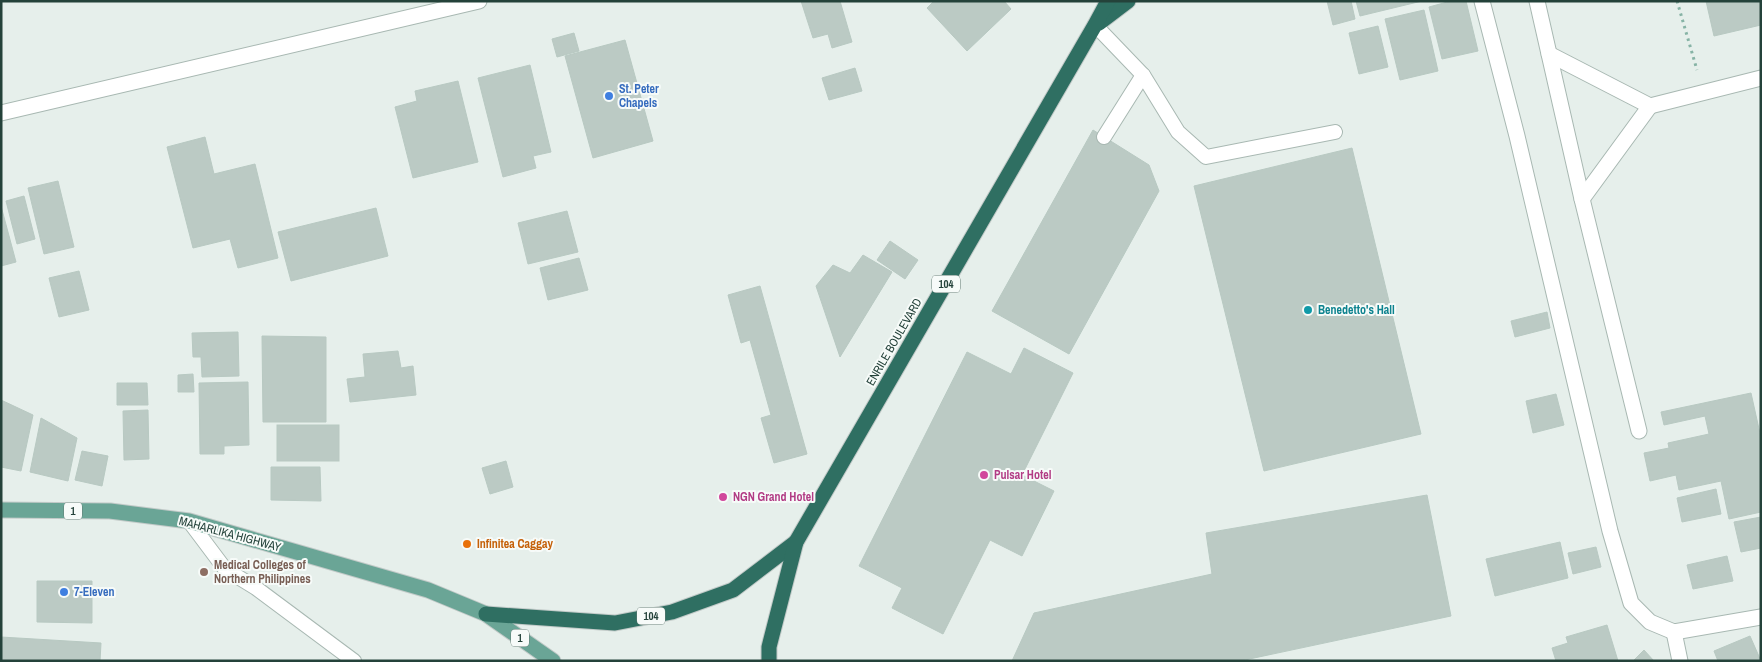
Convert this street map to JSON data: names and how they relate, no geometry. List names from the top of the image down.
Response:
{
  "streets": {
    "highway": ["104", "ENRILE BOULEVARD"],
    "main road": ["1", "MAHARLIKA HIGHWAY"]
  },
  "crossings": [
    ["104", "ENRILE BOULEVARD"],
    ["104", "MAHARLIKA HIGHWAY"]
  ],
  "places": [
    "St. Peter Chapels",
    "Benedetto's Hall",
    "Pulsar Hotel",
    "NGN Grand Hotel",
    "Infinitea Caggay",
    "Medical Colleges of Northern Philippines",
    "7-Eleven"
  ]
}
